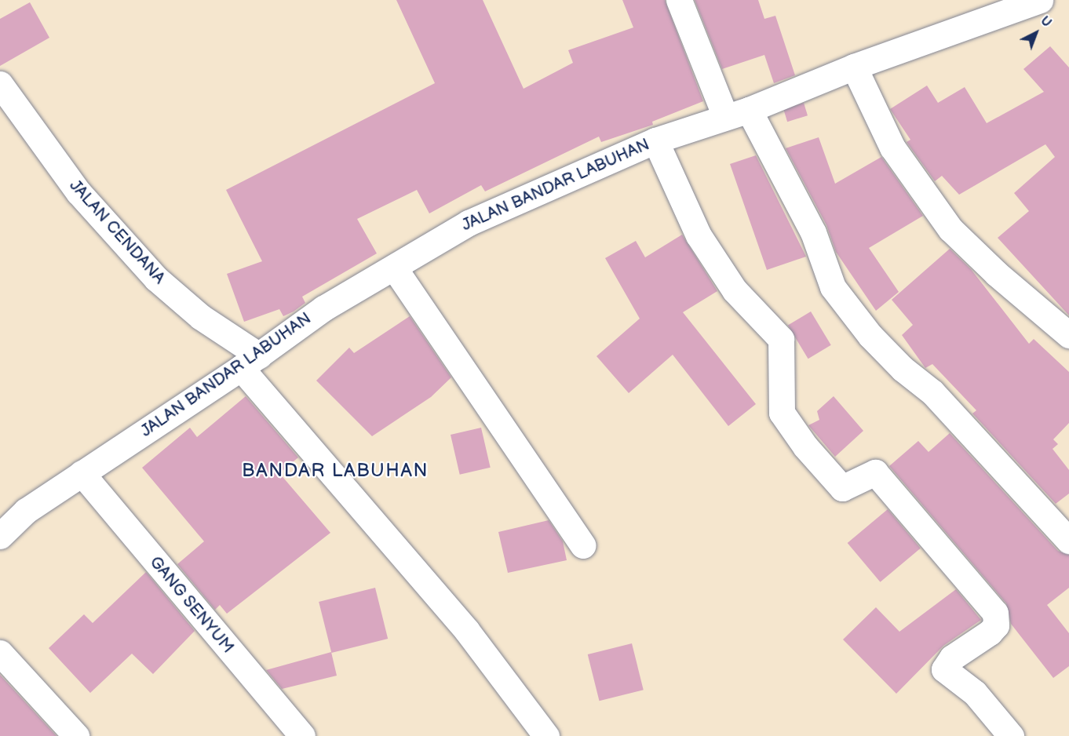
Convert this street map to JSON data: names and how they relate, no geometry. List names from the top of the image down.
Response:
{
  "streets": {
    "street": ["JALAN BANDAR LABUHAN", "JALAN CENDANA", "GANG SENYUM"]
  },
  "crossings": [
    ["JALAN BANDAR LABUHAN", "JALAN CENDANA"],
    ["JALAN BANDAR LABUHAN", "GANG SENYUM"]
  ],
  "districts": ["BANDAR LABUHAN"],
  "north": "top right"
}
